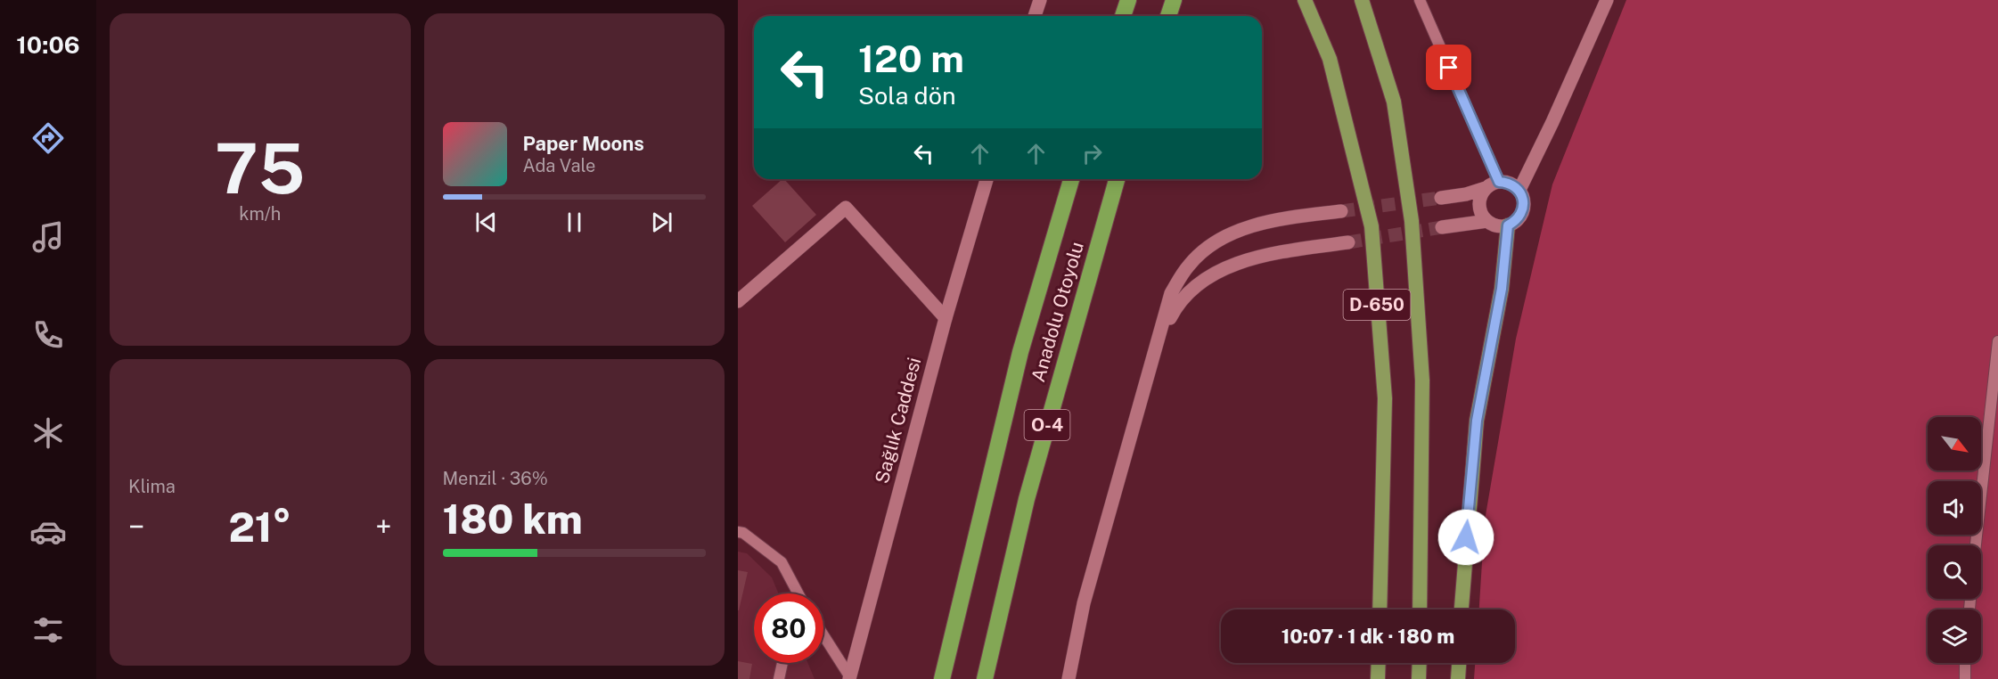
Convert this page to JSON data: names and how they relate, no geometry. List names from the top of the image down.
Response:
{
  "streets": {
    "highway": ["D-650", "Anadolu Otoyolu", "O-4"],
    "main road": ["Sağlık Caddesi"]
  },
  "north": "bottom right",
  "page": {
    "tabs": "10:06",
    "tile": [
      ["75", "km/h"],
      "Klima",
      ["Menzil · 36%", "180 km"]
    ],
    "turn": ["120 m", "Sola dön"],
    "song": ["Paper Moons", "Ada Vale"],
    "heat": ["−", "21°", "+"],
    "limit": "80",
    "trip": "10:07 · 1 dk · 180 m"
  }
}
